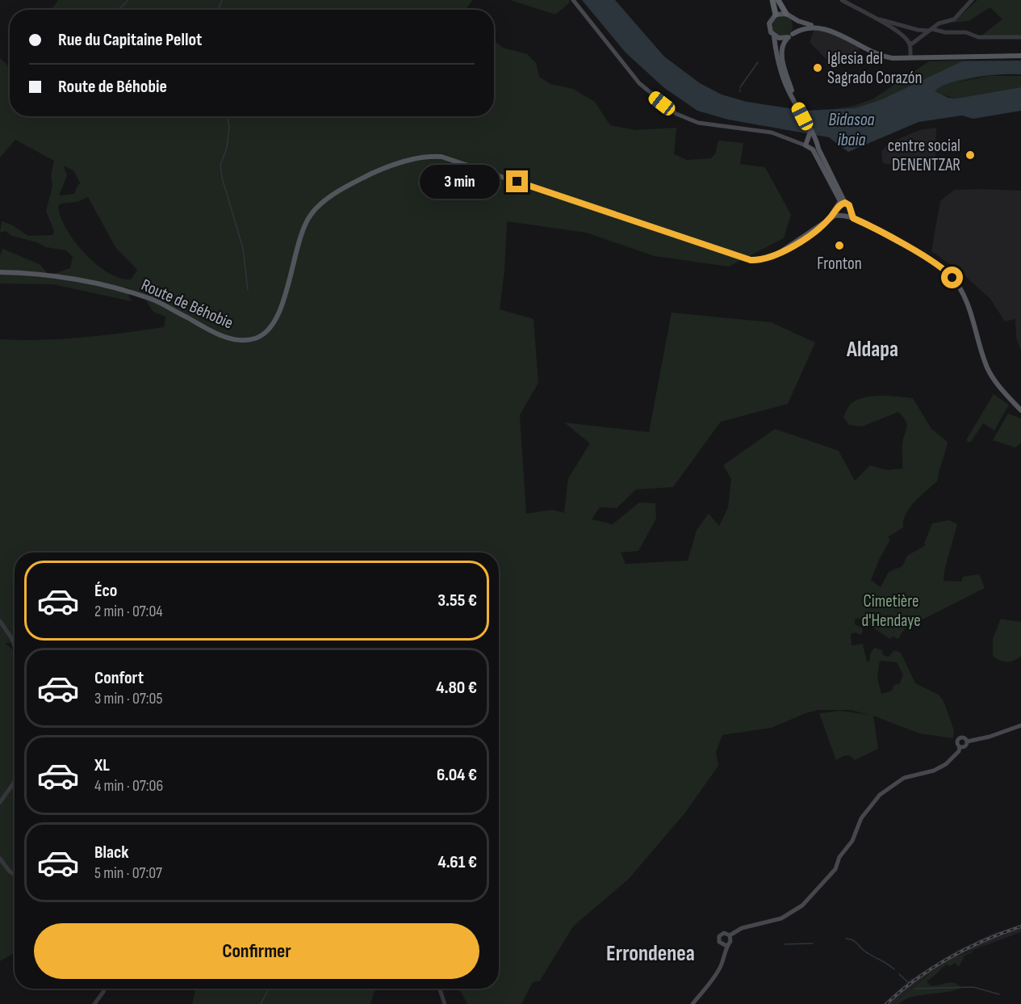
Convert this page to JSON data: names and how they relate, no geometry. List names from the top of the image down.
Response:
{
  "streets": {
    "main road": ["Route de Béhobie"]
  },
  "districts": ["Aldapa", "Errondenea"],
  "water": ["Bidasoa ibaia"],
  "parks": ["Cimetière d'Hendaye"],
  "places": ["Iglesia del Sagrado Corazón", "centre social DENENTZAR", "Fronton"],
  "page": {
    "banner": ["Rue du Capitaine Pellot", "Route de Béhobie"],
    "bubble": "3 min",
    "list": [
      {
        "name": "Éco",
        "note": "2 min · 07:04",
        "value": "3.55 €"
      },
      {
        "name": "Confort",
        "note": "3 min · 07:05",
        "value": "4.80 €"
      },
      {
        "name": "XL",
        "note": "4 min · 07:06",
        "value": "6.04 €"
      },
      {
        "name": "Black",
        "note": "5 min · 07:07",
        "value": "4.61 €"
      }
    ],
    "buttons": "Confirmer"
  }
}
